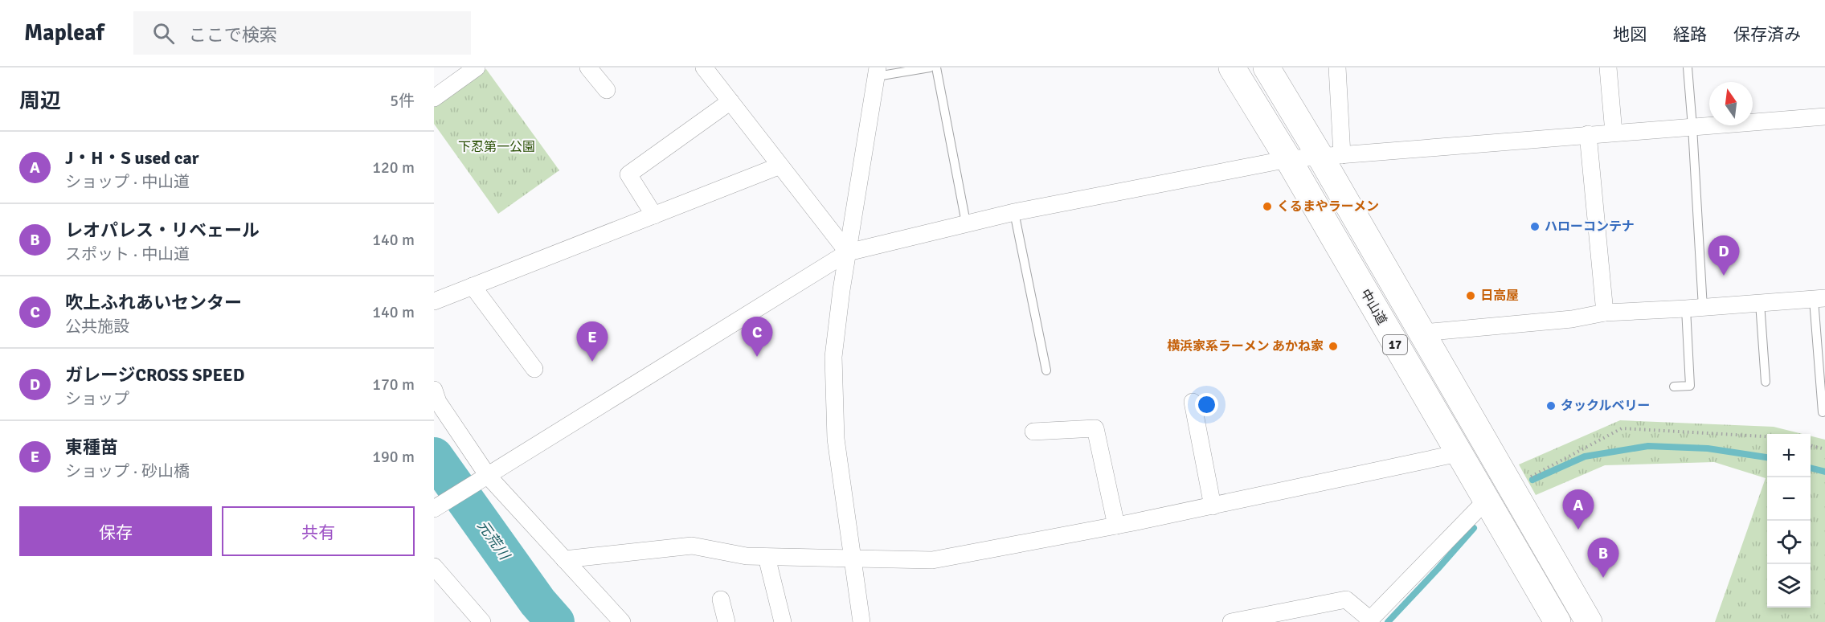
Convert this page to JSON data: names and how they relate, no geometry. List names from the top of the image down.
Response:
{
  "streets": {
    "highway": ["中山道", "17"]
  },
  "water": ["元荒川"],
  "parks": ["下忍第一公園"],
  "places": [
    "くるまやラーメン",
    "ハローコンテナ",
    "日高屋",
    "横浜家系ラーメン あかね家",
    "タックルベリー"
  ],
  "north": "top",
  "page": {
    "header": "Mapleaf",
    "search": "ここで検索",
    "nav": ["地図", "経路", "保存済み"],
    "heading": ["周辺", "5件"],
    "list": [
      {
        "mark": "A",
        "name": "J・H・S used car",
        "note": "ショップ · 中山道",
        "value": "120 m"
      },
      {
        "mark": "B",
        "name": "レオパレス・リベェール",
        "note": "スポット · 中山道",
        "value": "140 m"
      },
      {
        "mark": "C",
        "name": "吹上ふれあいセンター",
        "note": "公共施設",
        "value": "140 m"
      },
      {
        "mark": "D",
        "name": "ガレージCROSS SPEED",
        "note": "ショップ",
        "value": "170 m"
      },
      {
        "mark": "E",
        "name": "東種苗",
        "note": "ショップ · 砂山橋",
        "value": "190 m"
      }
    ],
    "pins": [
      "D",
      "C",
      "E",
      "A",
      "B"
    ],
    "map_buttons": ["+", "−"],
    "buttons": ["保存", "共有"]
  }
}
